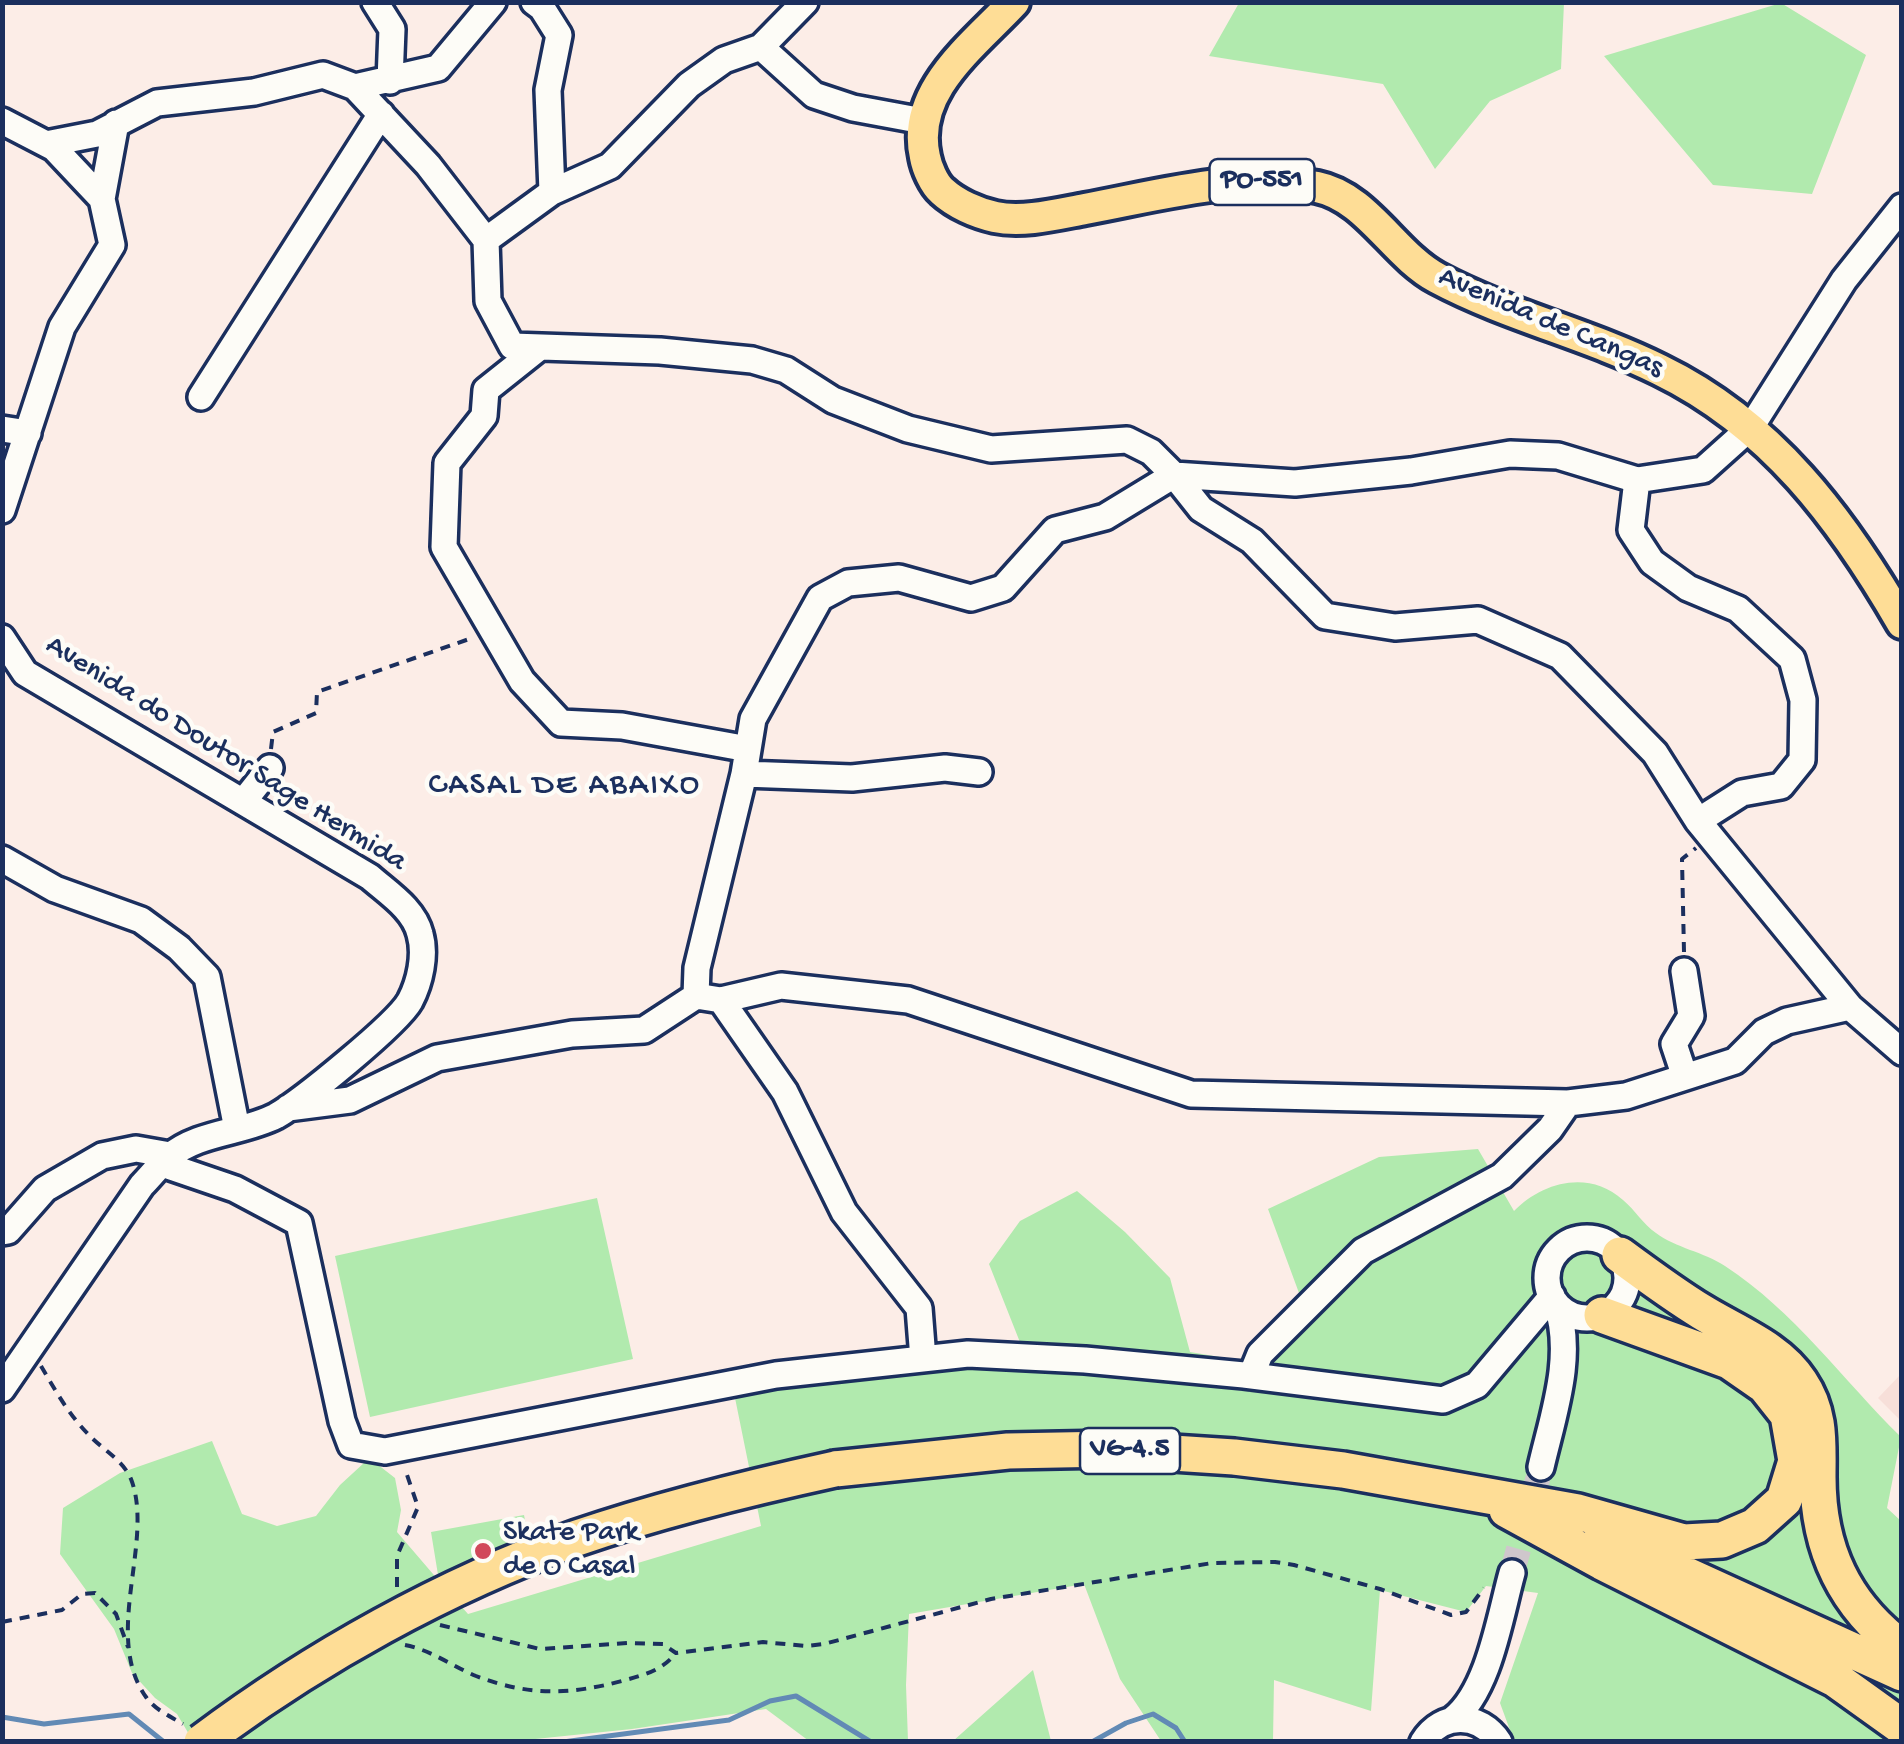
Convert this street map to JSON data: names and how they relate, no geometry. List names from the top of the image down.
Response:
{
  "streets": {
    "highway": ["VG-4.5"],
    "main road": ["PO-551", "Avenida de Cangas"],
    "street": ["Avenida do Doutor Sage Hermida"]
  },
  "crossings": [
    ["PO-551", "Avenida de Cangas"]
  ],
  "districts": ["CASAL DE ABAIXO"],
  "places": ["Skate Park de O Casal"]
}
